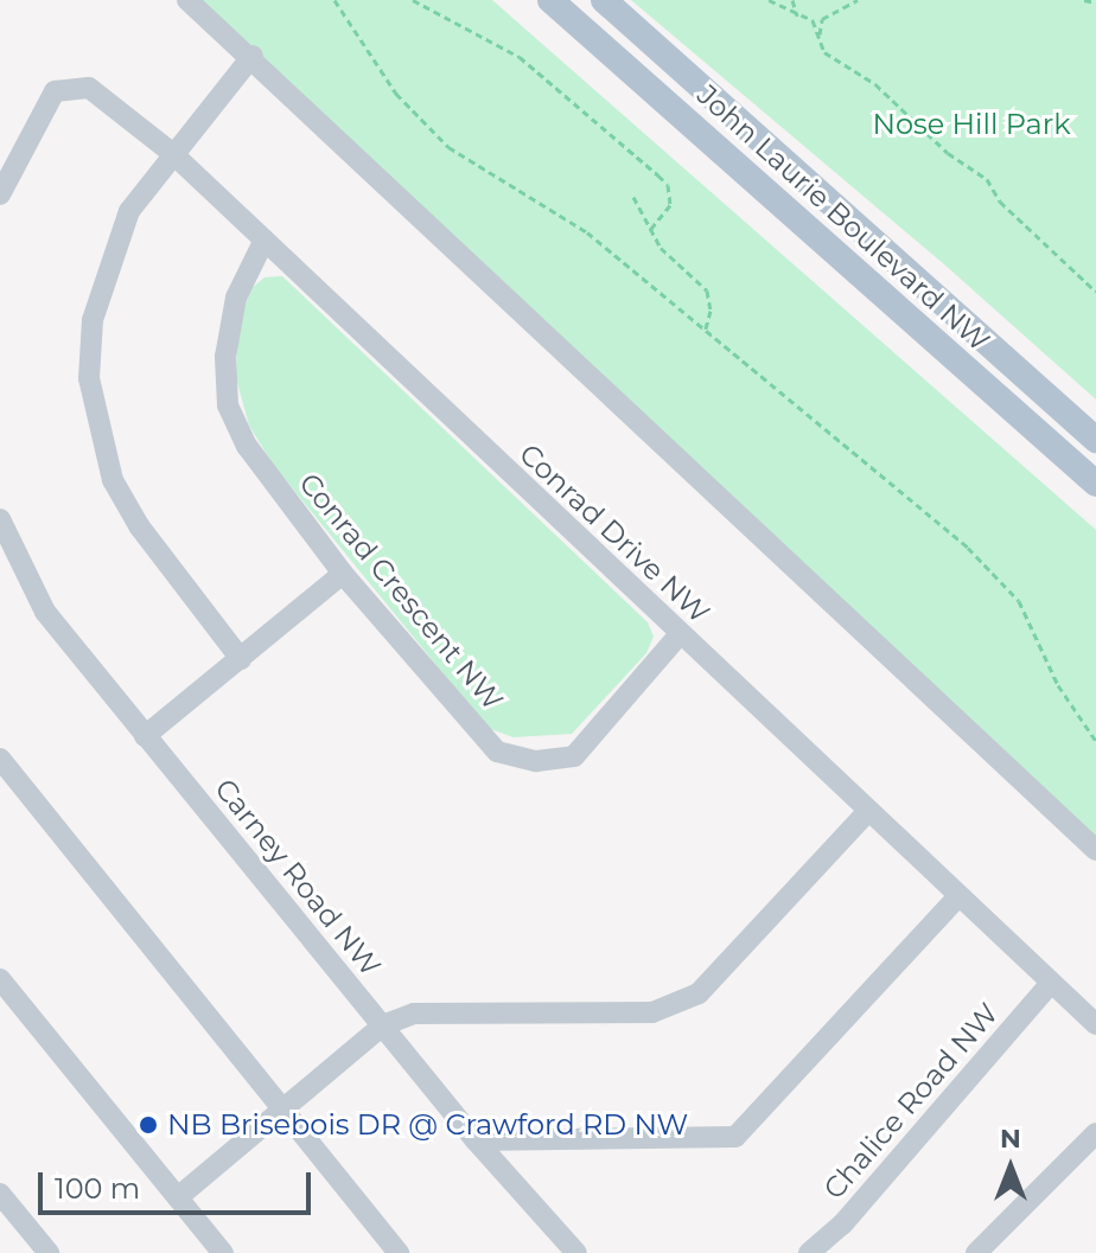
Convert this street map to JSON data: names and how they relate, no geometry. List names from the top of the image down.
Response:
{
  "streets": {
    "main road": ["John Laurie Boulevard NW"],
    "street": [
      "Conrad Drive NW",
      "Conrad Crescent NW",
      "Carney Road NW",
      "Chalice Road NW"
    ]
  },
  "crossings": [
    ["Conrad Drive NW", "Conrad Crescent NW"],
    ["Conrad Drive NW", "Chalice Road NW"]
  ],
  "parks": ["Nose Hill Park"],
  "places": ["NB Brisebois DR @ Crawford RD NW"],
  "scale_bar": "100 m",
  "north": "top"
}
